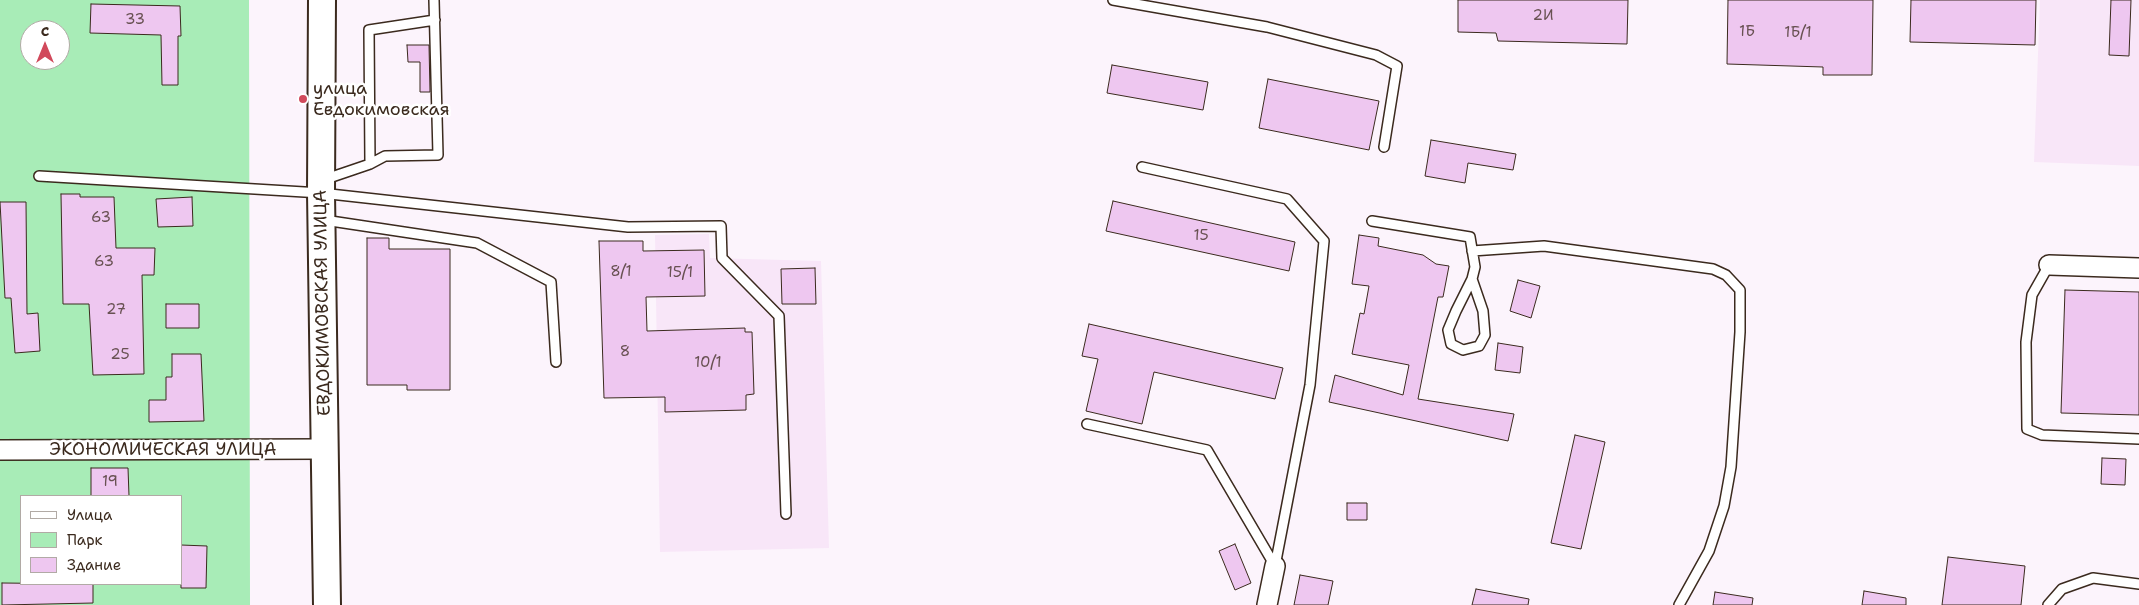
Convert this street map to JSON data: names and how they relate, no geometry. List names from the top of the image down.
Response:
{
  "streets": {
    "main road": ["ЕВДОКИМОВСКАЯ УЛИЦА"],
    "street": ["ЭКОНОМИЧЕСКАЯ УЛИЦА"]
  },
  "crossings": [
    ["ЕВДОКИМОВСКАЯ УЛИЦА", "ЭКОНОМИЧЕСКАЯ УЛИЦА"]
  ],
  "places": ["улица Евдокимовская"],
  "house_numbers": [
    "2И",
    "33",
    "1Б",
    "1Б/1",
    "63",
    "15",
    "63",
    "8/1",
    "15/1",
    "27",
    "8",
    "25",
    "10/1",
    "19"
  ],
  "legend": ["Улица", "Парк", "Здание"],
  "north": "top"
}
